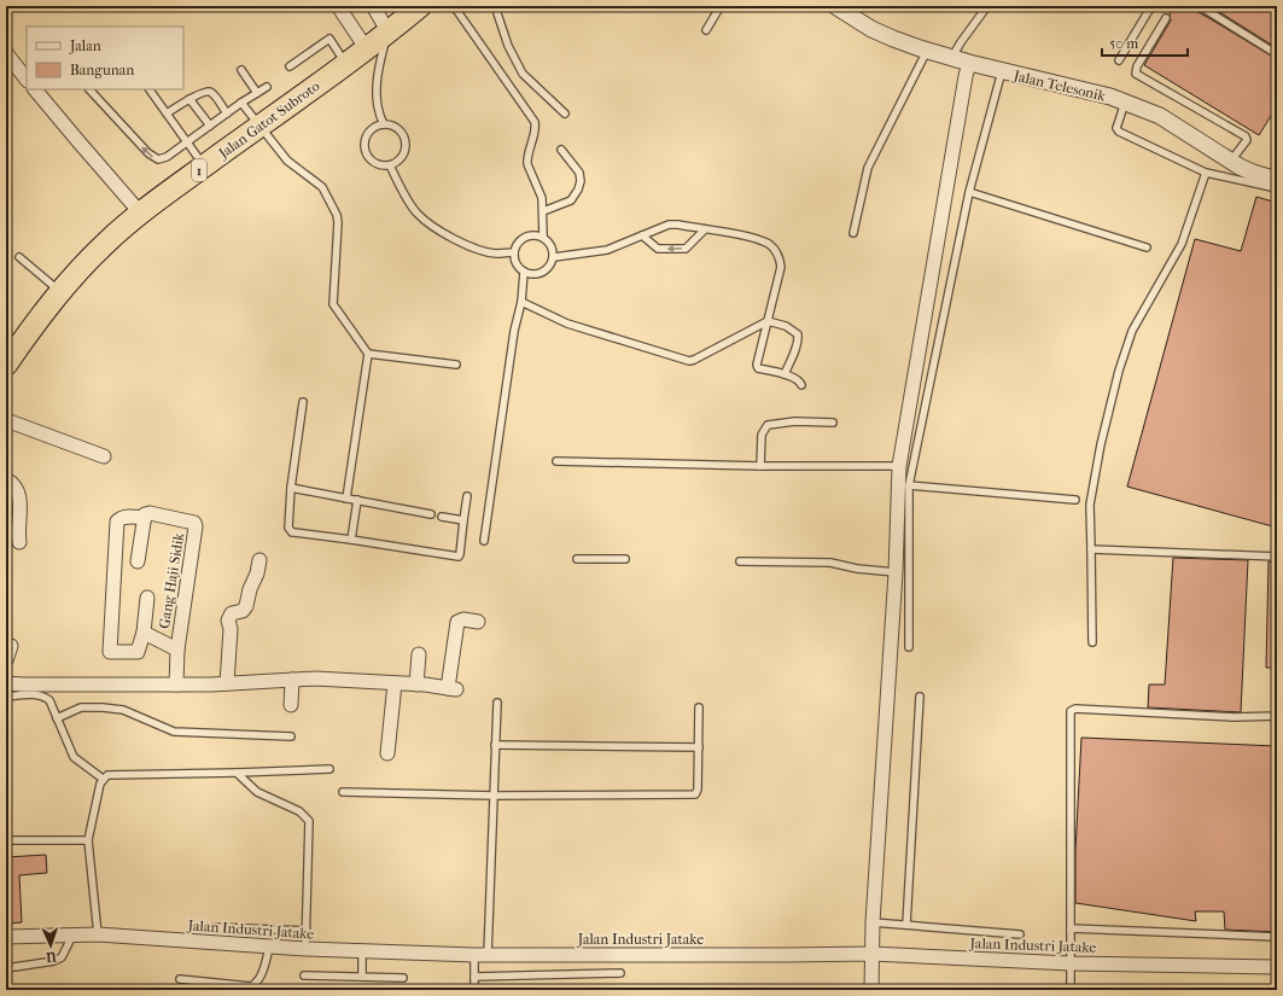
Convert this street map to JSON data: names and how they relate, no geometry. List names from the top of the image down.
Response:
{
  "streets": {
    "highway": ["Jalan Gatot Subroto", "1"],
    "street": ["Jalan Telesonik", "Gang Haji Sidik", "Jalan Industri Jatake"]
  },
  "legend": ["Jalan", "Bangunan"],
  "scale_bar": "50 m",
  "north": "bottom"
}
